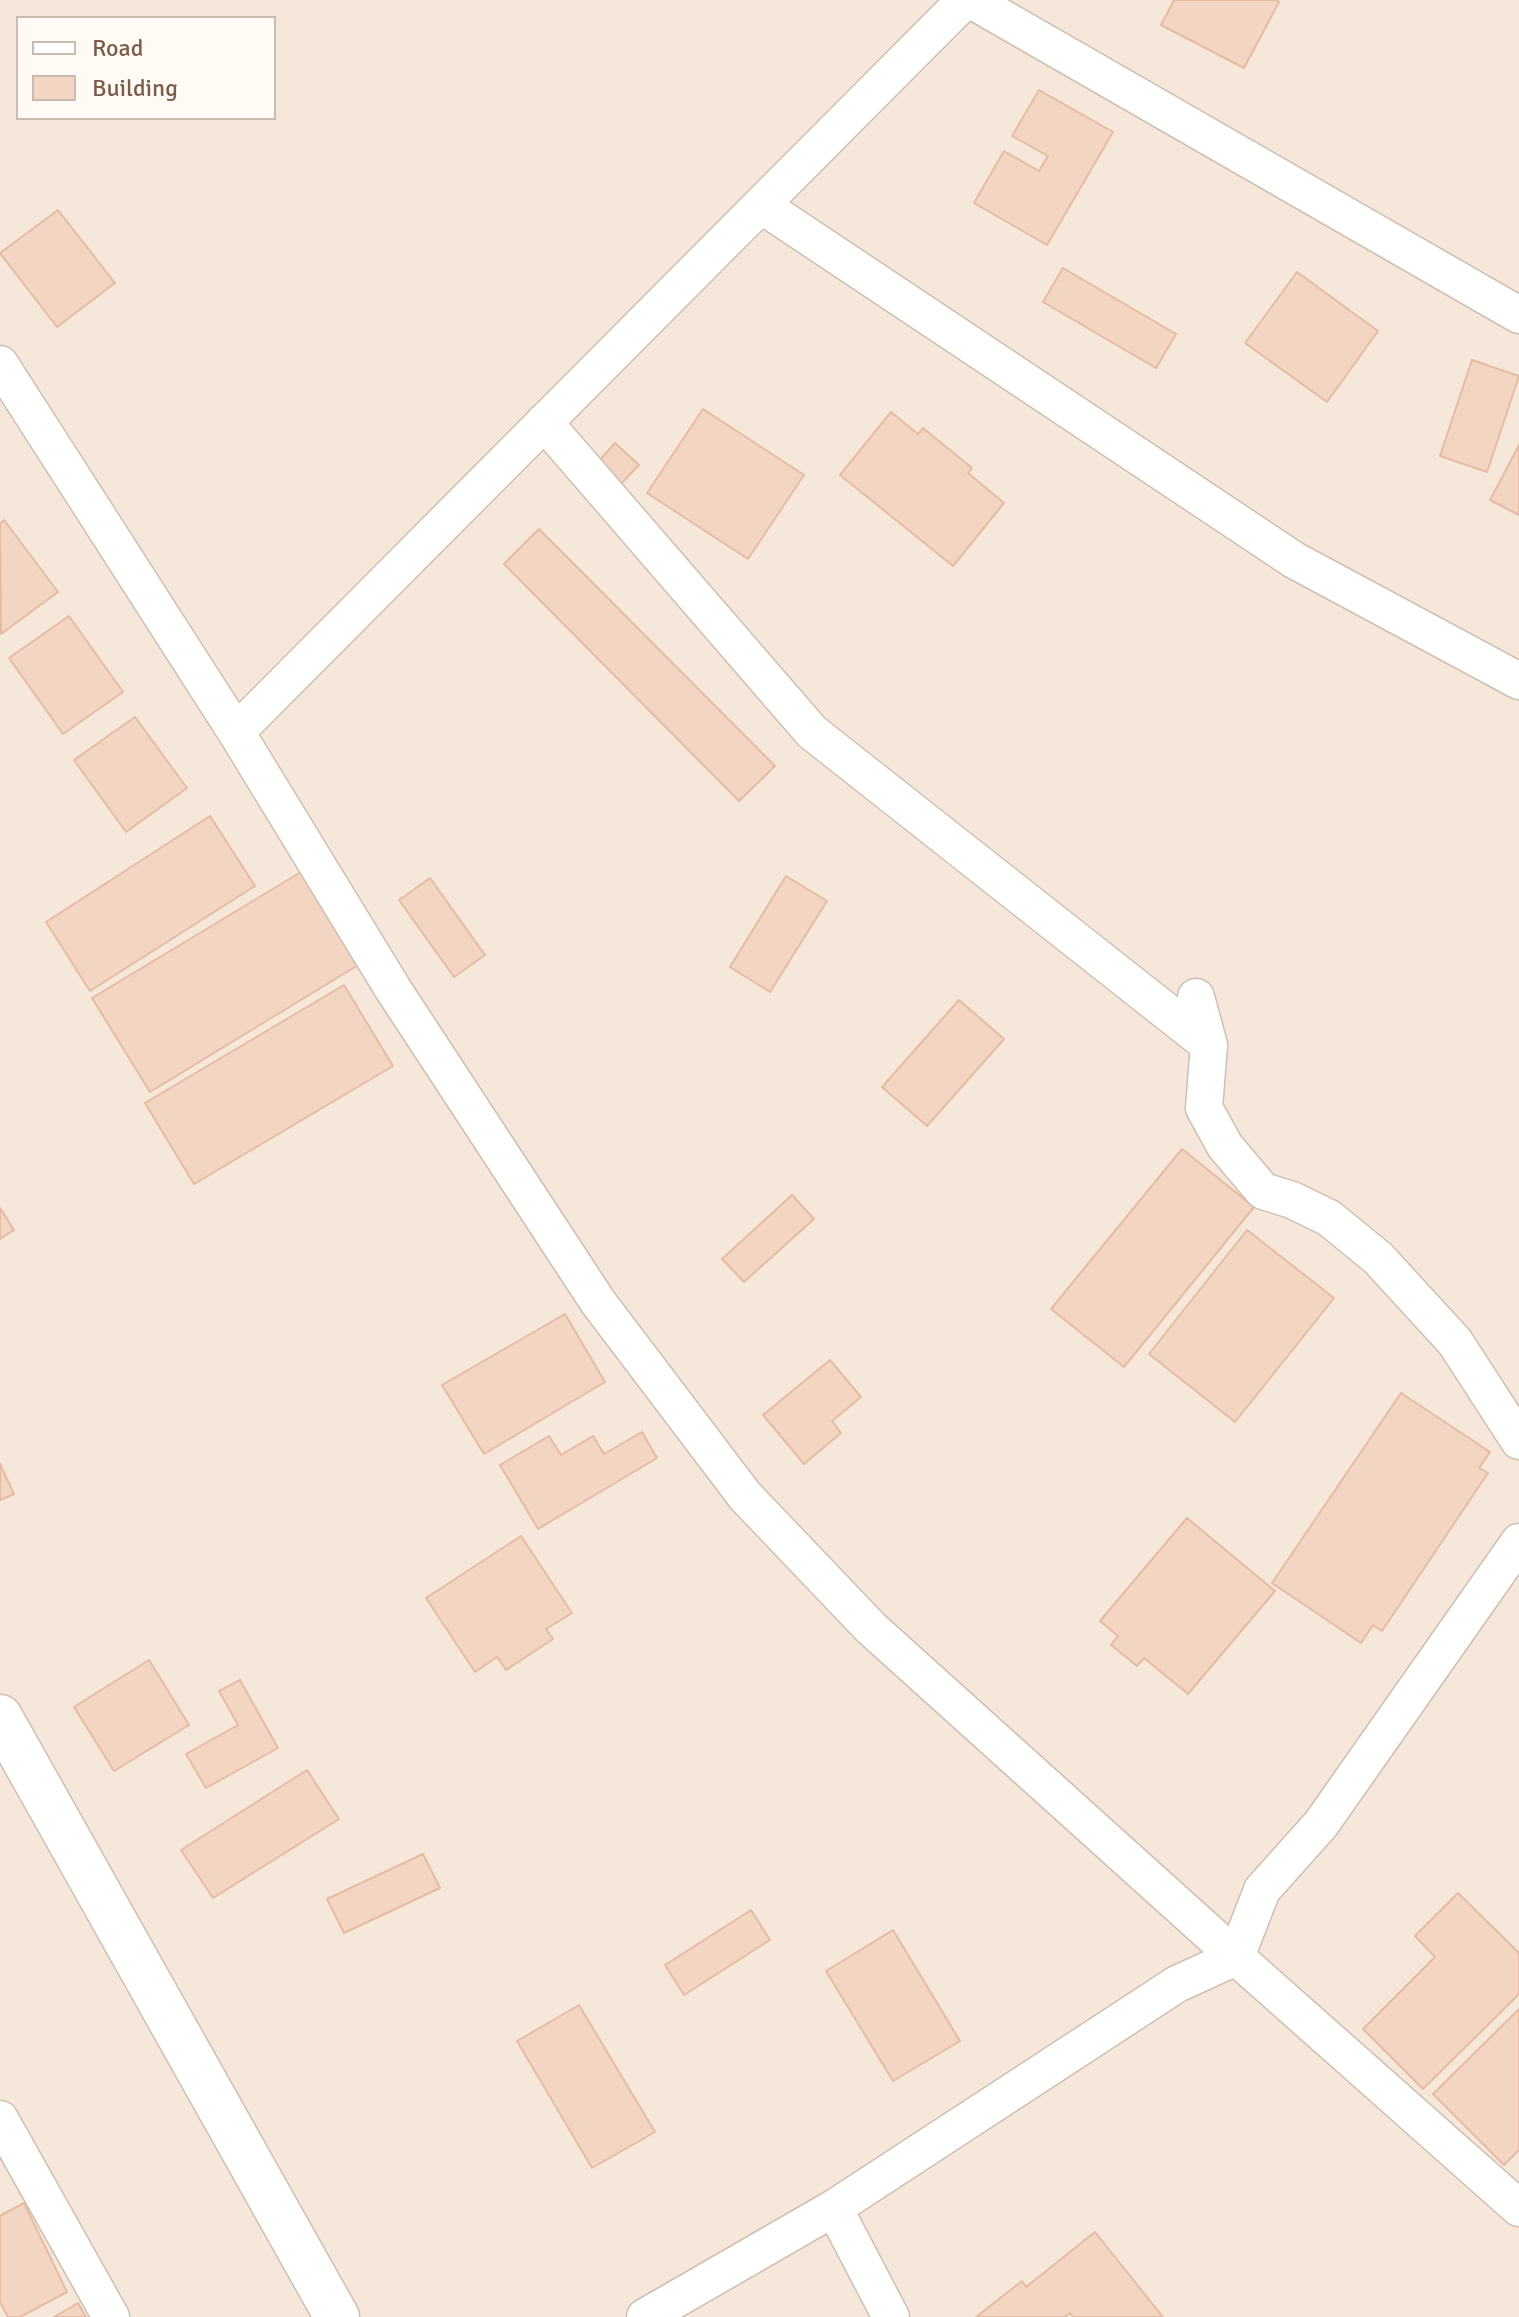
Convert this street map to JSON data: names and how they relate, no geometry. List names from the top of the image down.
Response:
{
  "legend": ["Road", "Building"]
}
